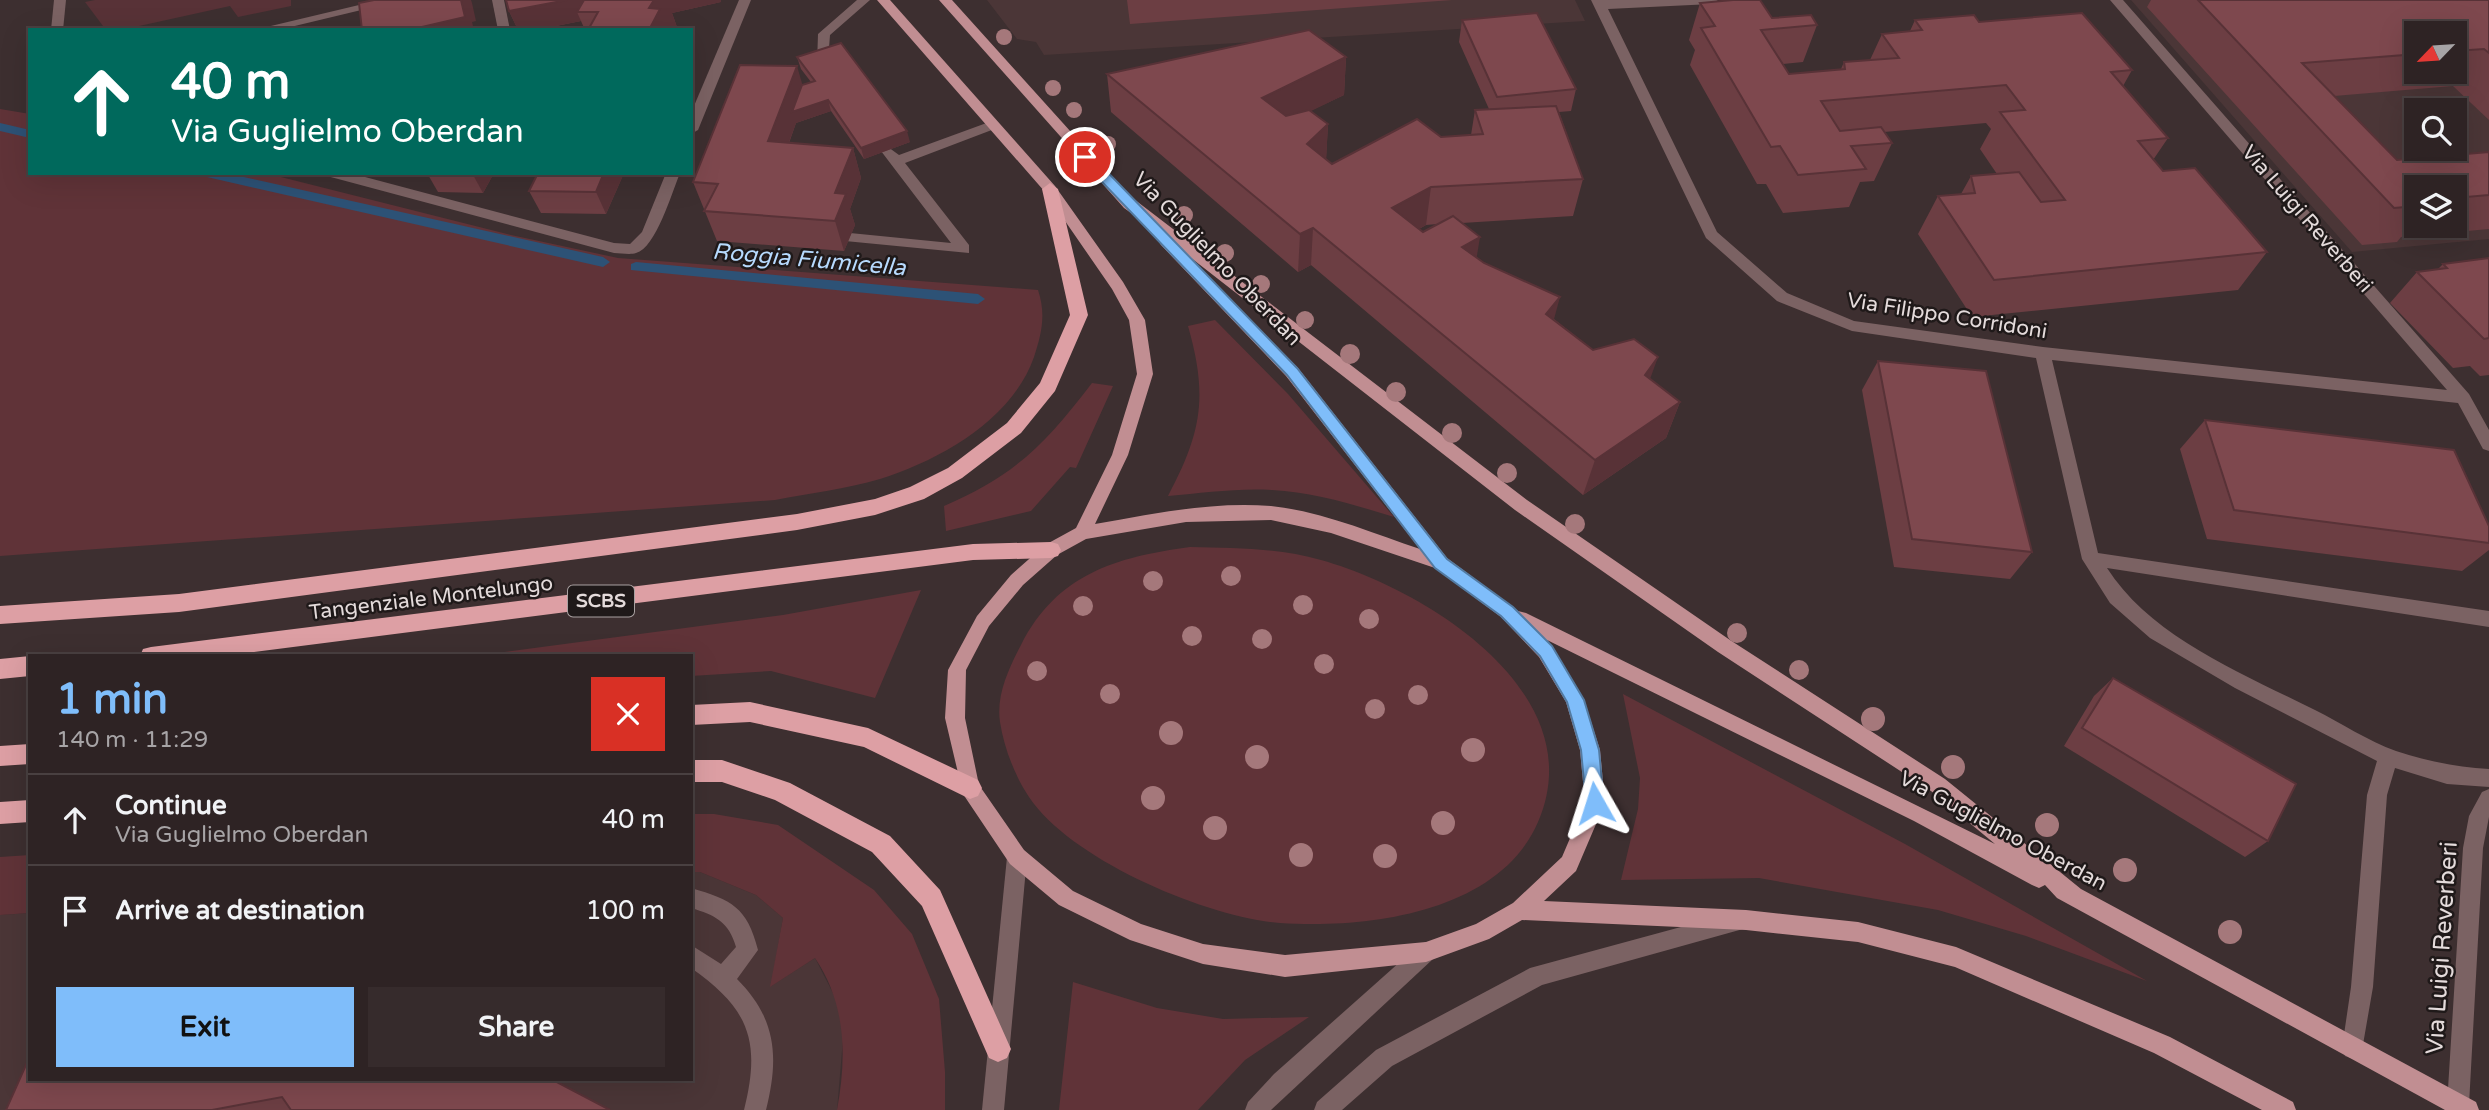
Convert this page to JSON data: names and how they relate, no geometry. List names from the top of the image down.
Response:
{
  "streets": {
    "highway": ["Tangenziale Montelungo", "SCBS"],
    "main road": ["Via Guglielmo Oberdan"],
    "street": ["Via Luigi Reverberi", "Via Filippo Corridoni"]
  },
  "crossings": [
    ["Via Luigi Reverberi", "Via Guglielmo Oberdan"],
    ["Via Luigi Reverberi", "Via Filippo Corridoni"]
  ],
  "water": ["Roggia Fiumicella"],
  "north": "bottom left",
  "page": {
    "turn": ["40 m", "Via Guglielmo Oberdan"],
    "heading": ["1 min", "140 m · 11:29"],
    "list": [
      {
        "name": "Continue",
        "note": "Via Guglielmo Oberdan",
        "value": "40 m"
      },
      {
        "name": "Arrive at destination",
        "value": "100 m"
      }
    ],
    "buttons": ["Exit", "Share"]
  }
}
